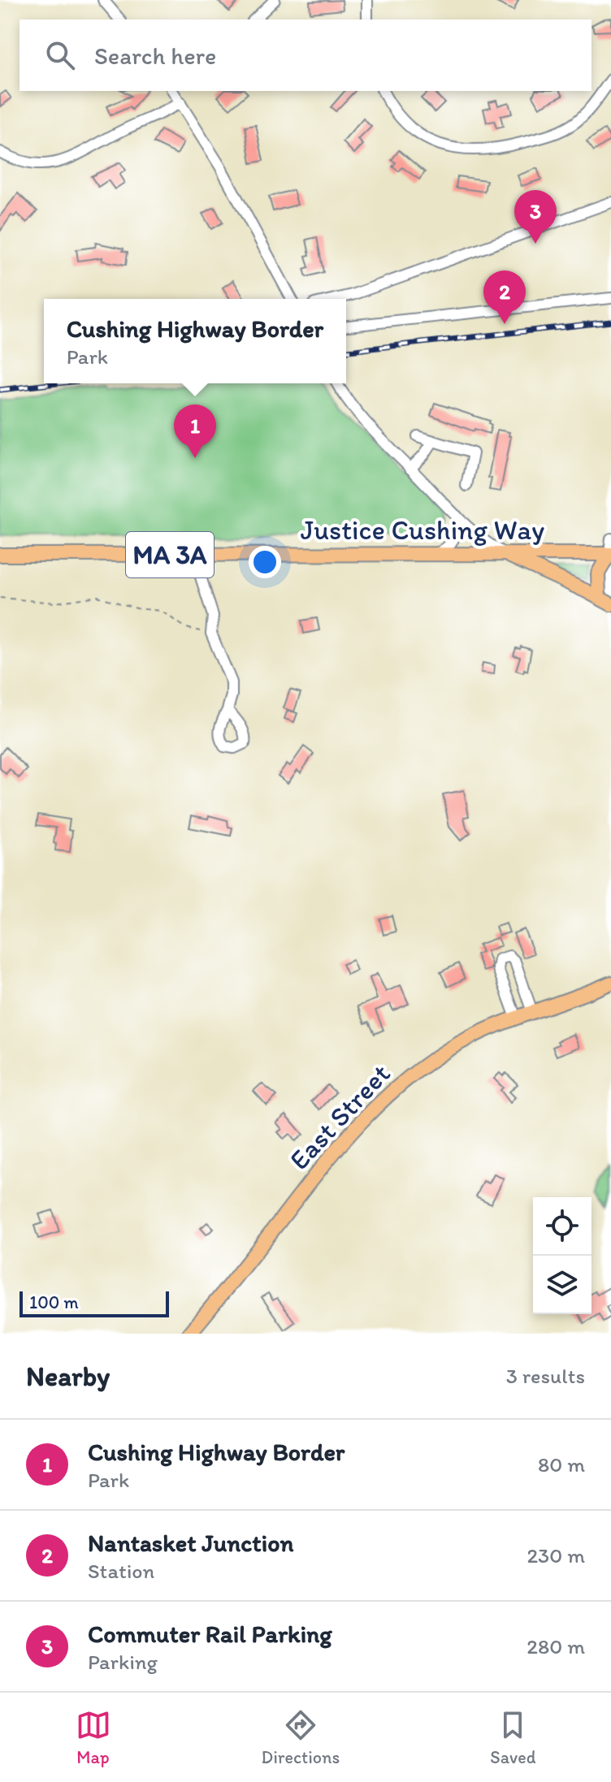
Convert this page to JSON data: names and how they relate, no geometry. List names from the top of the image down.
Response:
{
  "streets": {
    "main road": ["Justice Cushing Way", "MA 3A", "East Street"]
  },
  "scale_bar": "100 m",
  "page": {
    "search": "Search here",
    "pins": ["3", "2", "1"],
    "popup": ["Cushing Highway Border", "Park"],
    "scale": "100 m",
    "heading": ["Nearby", "3 results"],
    "list": [
      {
        "mark": "1",
        "name": "Cushing Highway Border",
        "note": "Park",
        "value": "80 m"
      },
      {
        "mark": "2",
        "name": "Nantasket Junction",
        "note": "Station",
        "value": "230 m"
      },
      {
        "mark": "3",
        "name": "Commuter Rail Parking",
        "note": "Parking",
        "value": "280 m"
      }
    ],
    "nav": ["Map", "Directions", "Saved"]
  }
}
